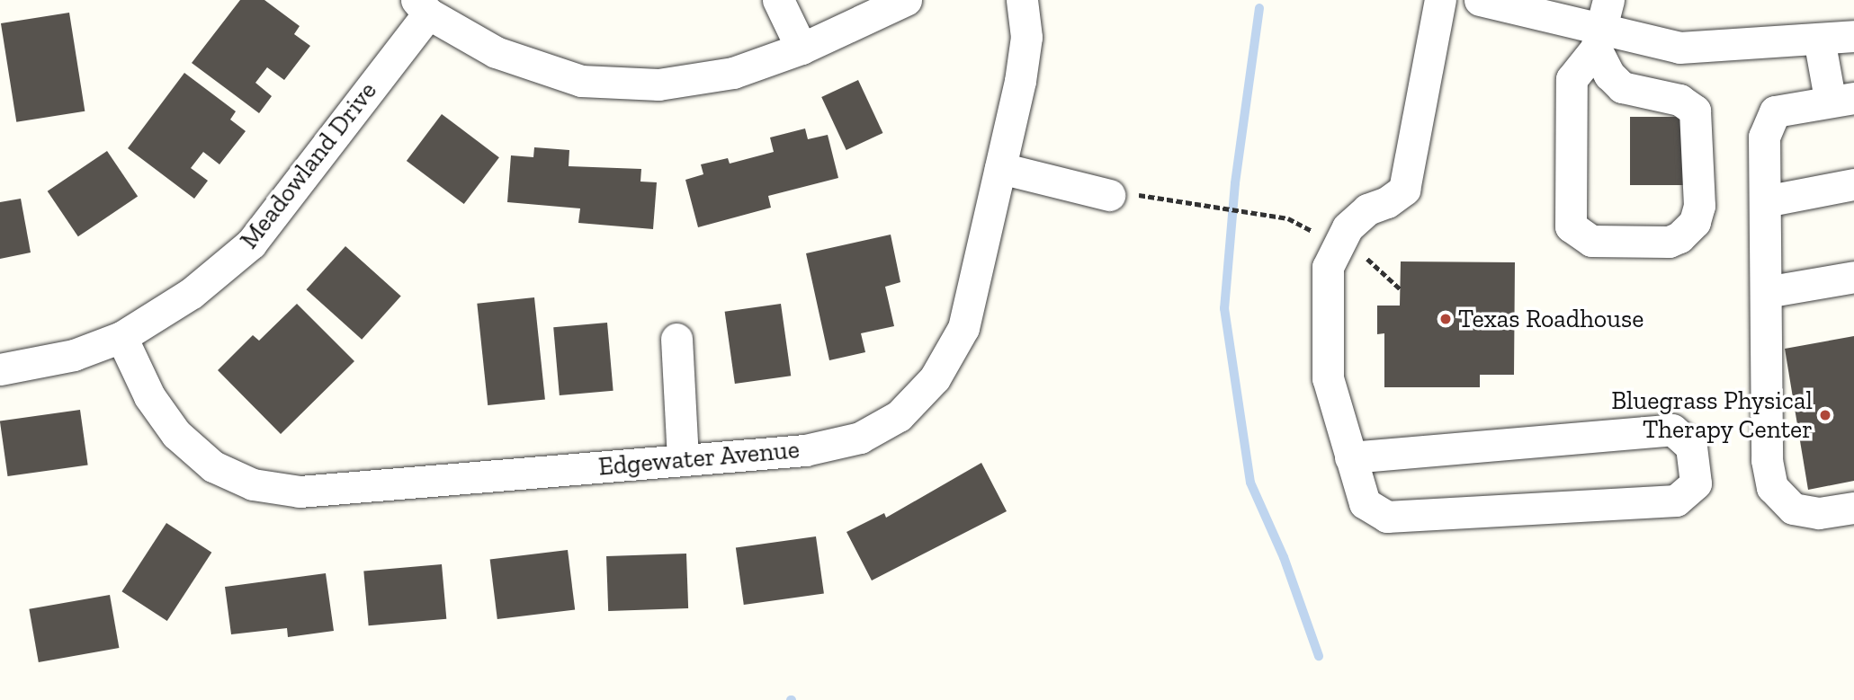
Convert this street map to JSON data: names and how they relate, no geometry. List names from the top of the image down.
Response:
{
  "streets": {
    "street": ["Meadowland Drive", "Edgewater Avenue"]
  },
  "crossings": [
    ["Meadowland Drive", "Edgewater Avenue"]
  ],
  "places": ["Texas Roadhouse", "Bluegrass Physical Therapy Center"]
}
